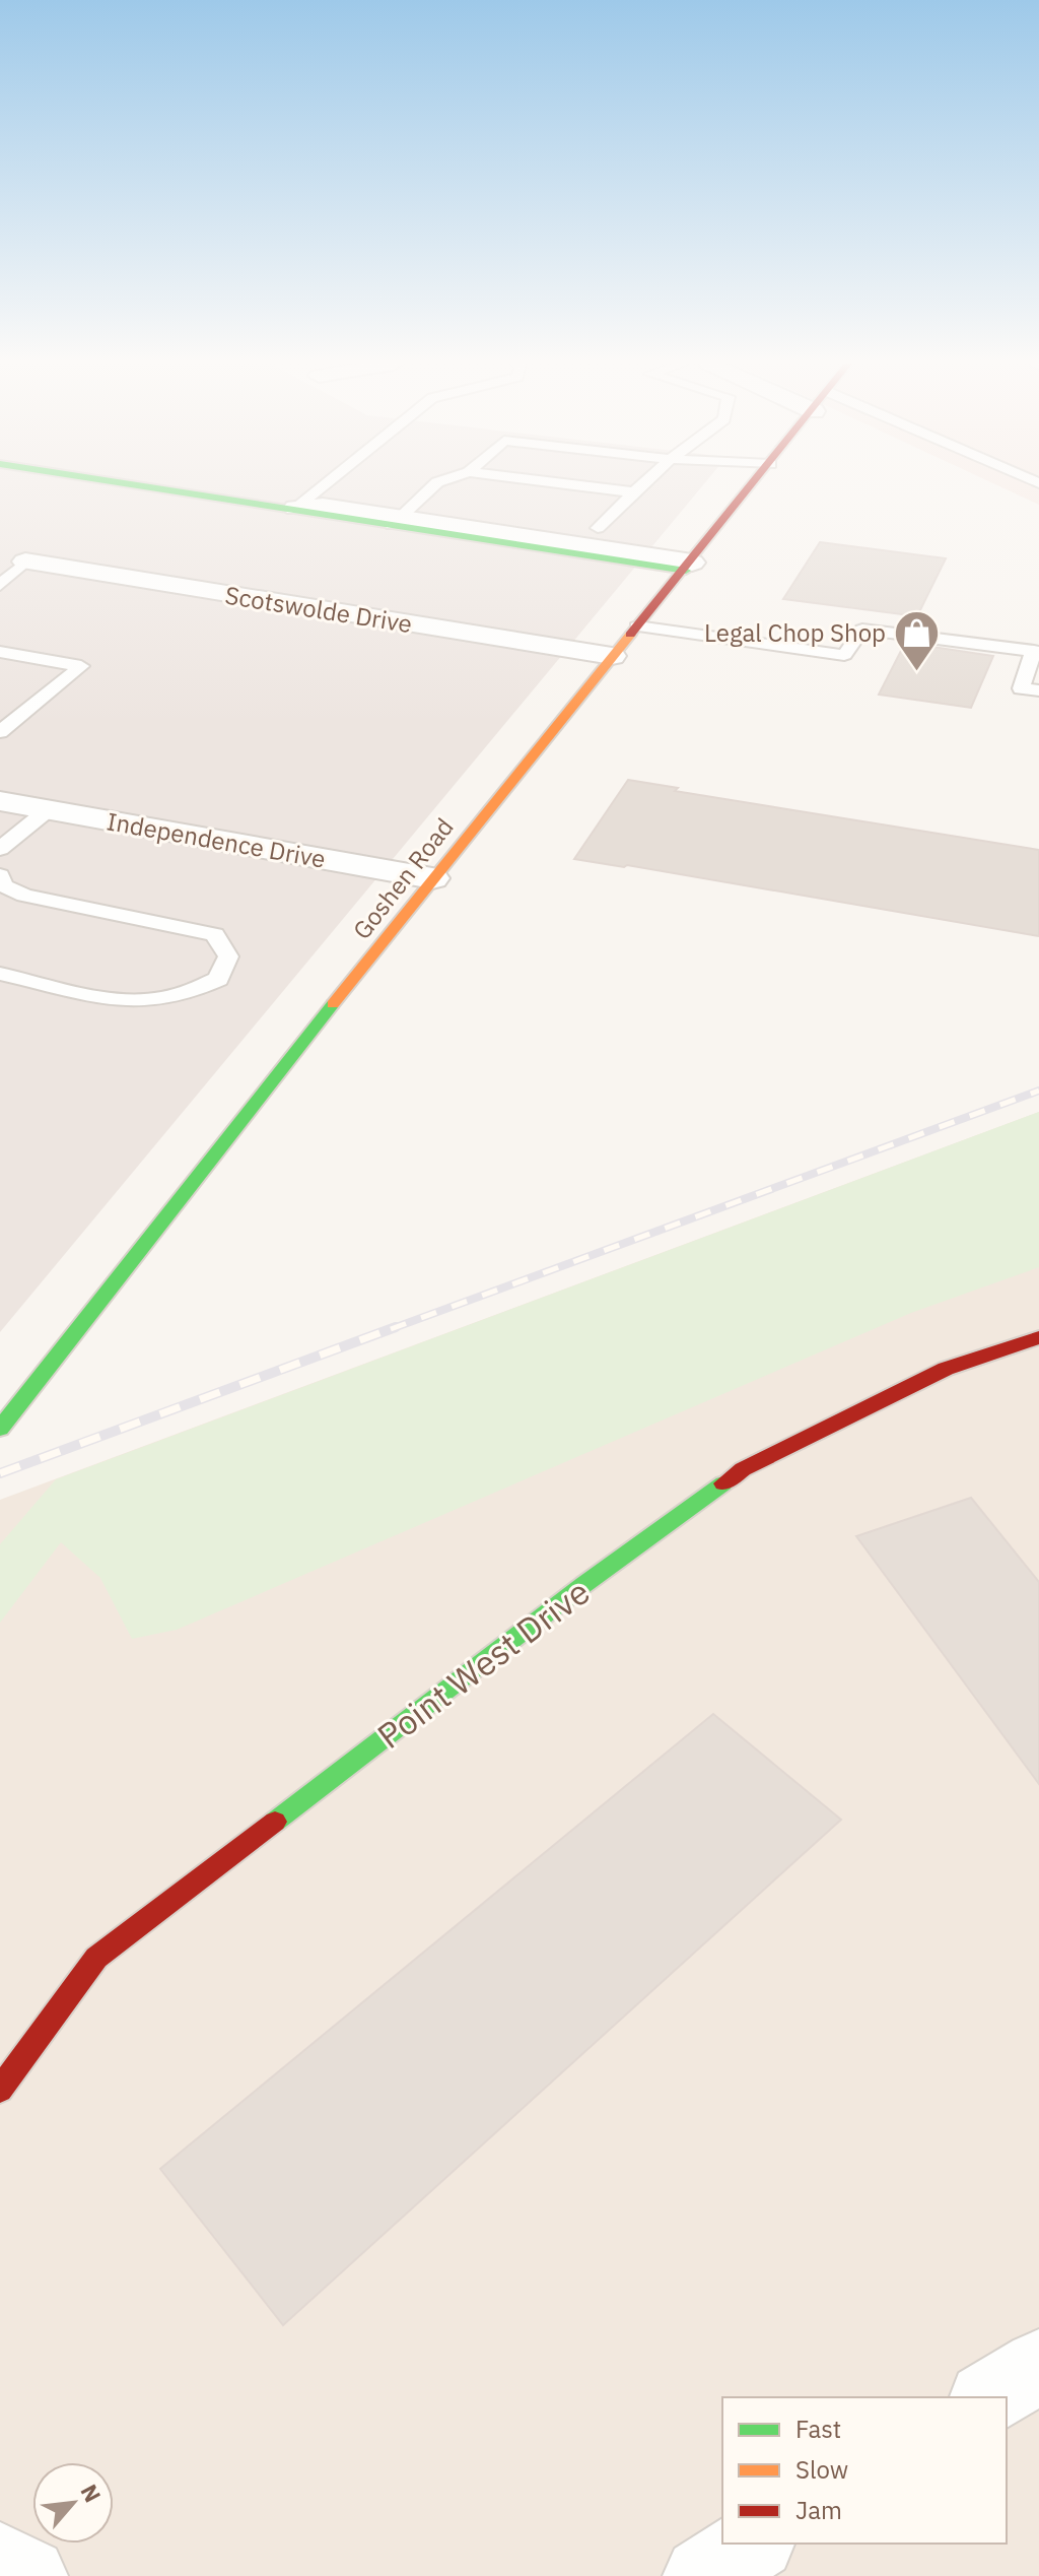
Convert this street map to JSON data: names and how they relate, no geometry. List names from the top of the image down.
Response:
{
  "streets": {
    "main road": ["Goshen Road", "Point West Drive"],
    "street": ["Scotswolde Drive", "Independence Drive"]
  },
  "crossings": [
    ["Scotswolde Drive", "Goshen Road"],
    ["Independence Drive", "Goshen Road"]
  ],
  "places": {
    "shop": ["Legal Chop Shop"]
  },
  "legend": ["Fast", "Slow", "Jam"],
  "north": "top right"
}
